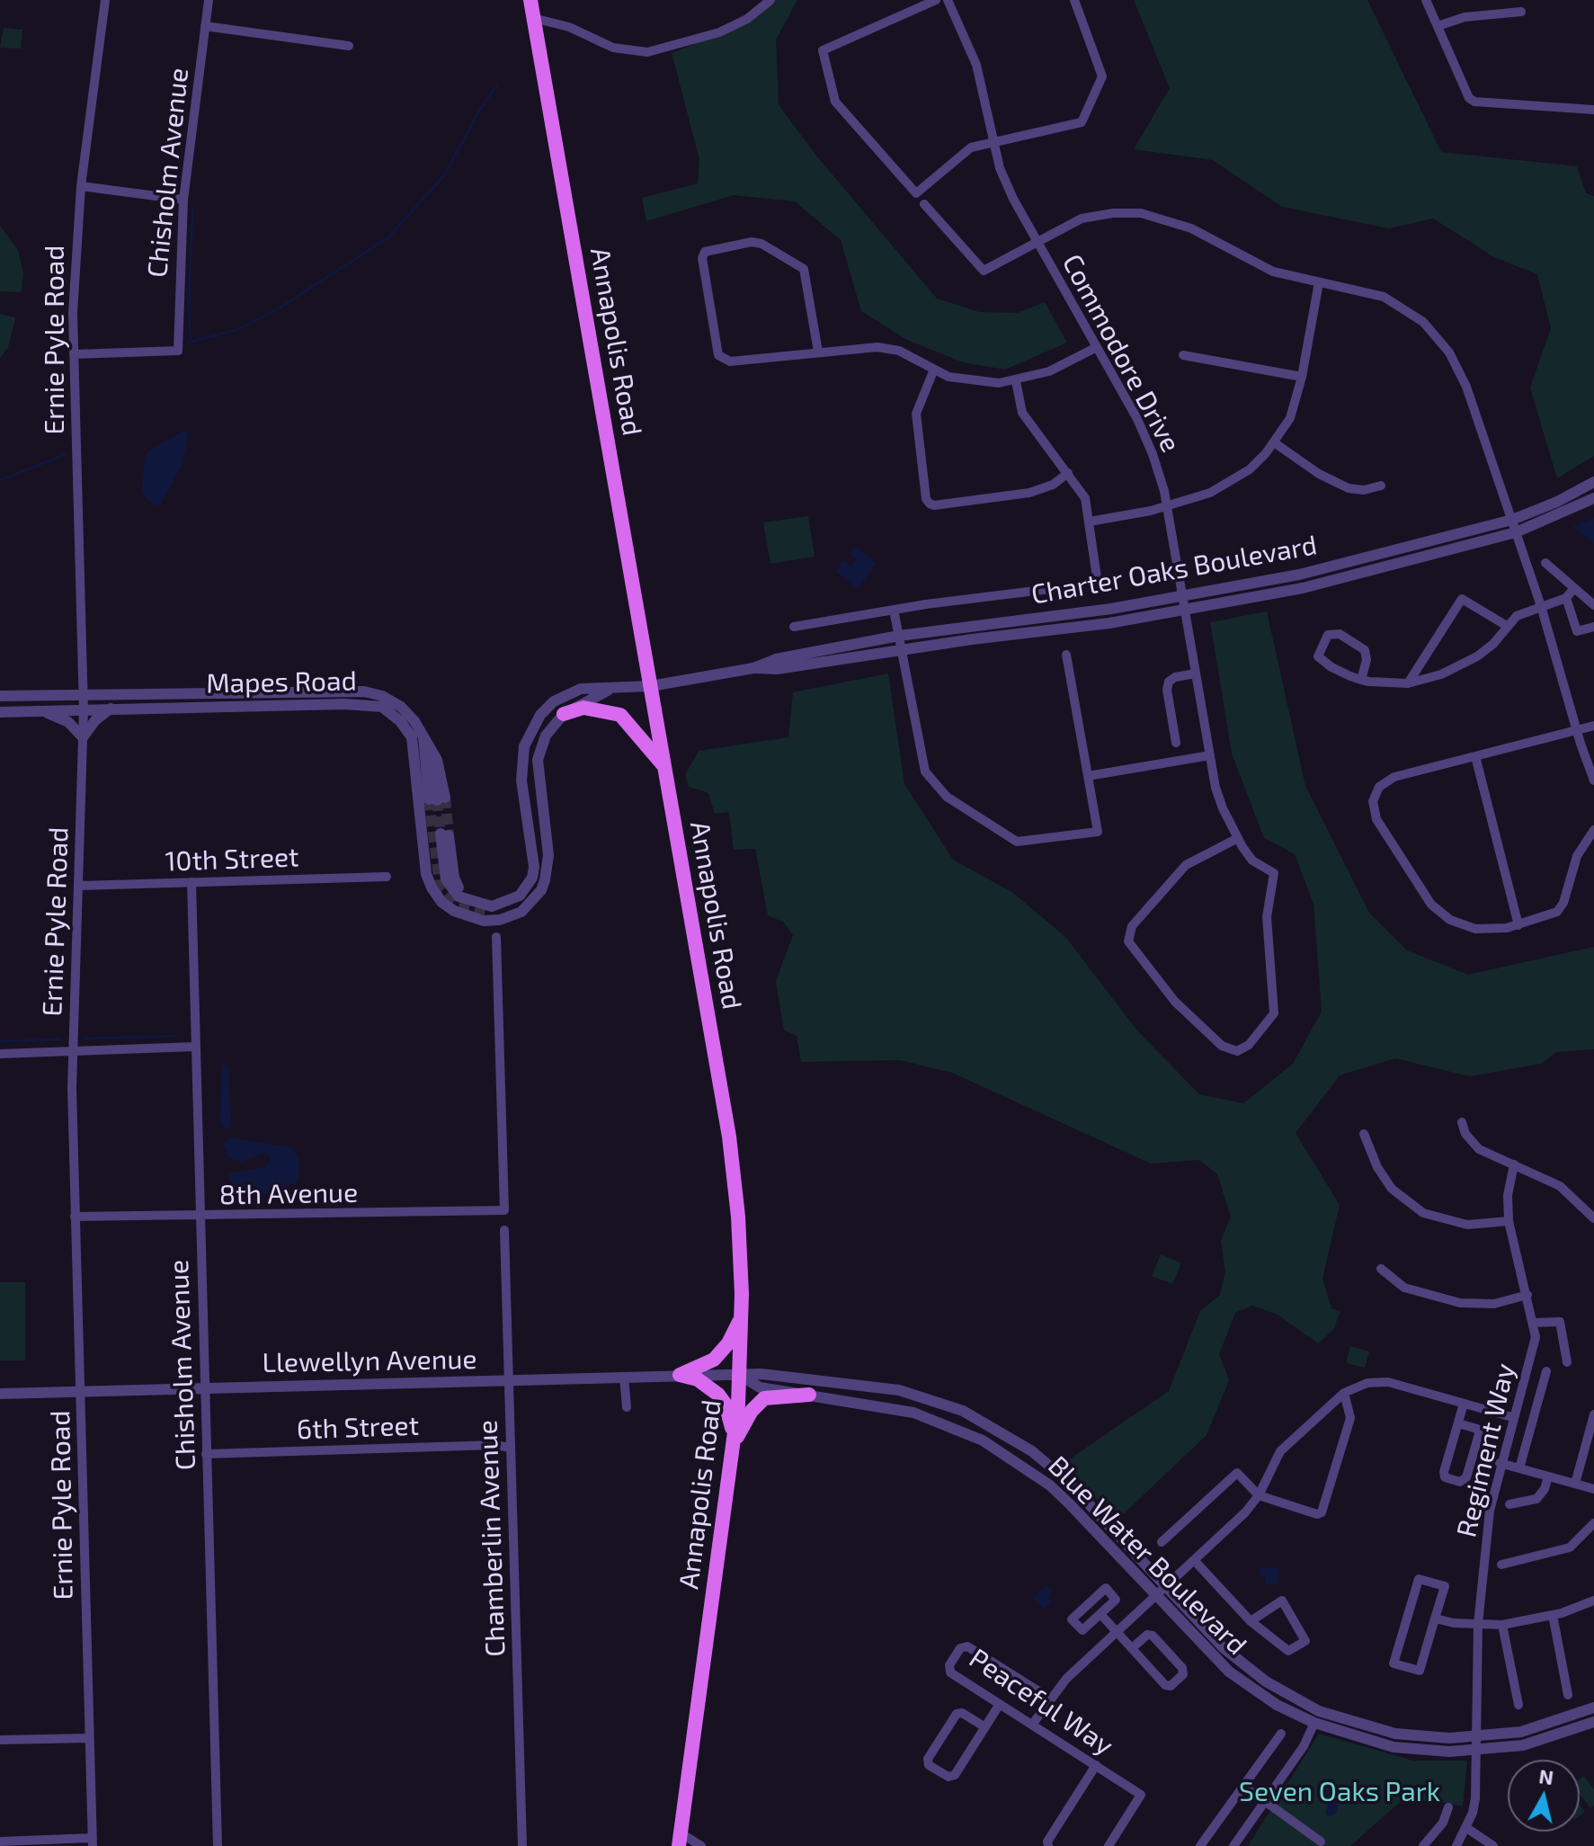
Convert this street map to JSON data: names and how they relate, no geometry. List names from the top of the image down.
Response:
{
  "streets": {
    "main road": ["Annapolis Road"],
    "street": [
      "Chisholm Avenue",
      "Ernie Pyle Road",
      "Commodore Drive",
      "Charter Oaks Boulevard",
      "Mapes Road",
      "10th Street",
      "8th Avenue",
      "Llewellyn Avenue",
      "6th Street",
      "Regiment Way",
      "Chamberlin Avenue",
      "Blue Water Boulevard",
      "Peaceful Way"
    ]
  },
  "crossings": [
    ["Chisholm Avenue", "Ernie Pyle Road"],
    ["Chisholm Avenue", "10th Street"],
    ["Chisholm Avenue", "8th Avenue"],
    ["Chisholm Avenue", "Llewellyn Avenue"],
    ["Chisholm Avenue", "6th Street"],
    ["Ernie Pyle Road", "Mapes Road"],
    ["Ernie Pyle Road", "10th Street"],
    ["Ernie Pyle Road", "8th Avenue"],
    ["Ernie Pyle Road", "Llewellyn Avenue"],
    ["Annapolis Road", "Charter Oaks Boulevard"],
    ["Annapolis Road", "Mapes Road"],
    ["Annapolis Road", "Llewellyn Avenue"],
    ["Annapolis Road", "Blue Water Boulevard"],
    ["Commodore Drive", "Charter Oaks Boulevard"],
    ["Charter Oaks Boulevard", "Mapes Road"],
    ["Llewellyn Avenue", "Chamberlin Avenue"],
    ["Llewellyn Avenue", "Blue Water Boulevard"],
    ["6th Street", "Chamberlin Avenue"],
    ["Regiment Way", "Blue Water Boulevard"]
  ],
  "parks": ["Seven Oaks Park"],
  "north": "top"
}
